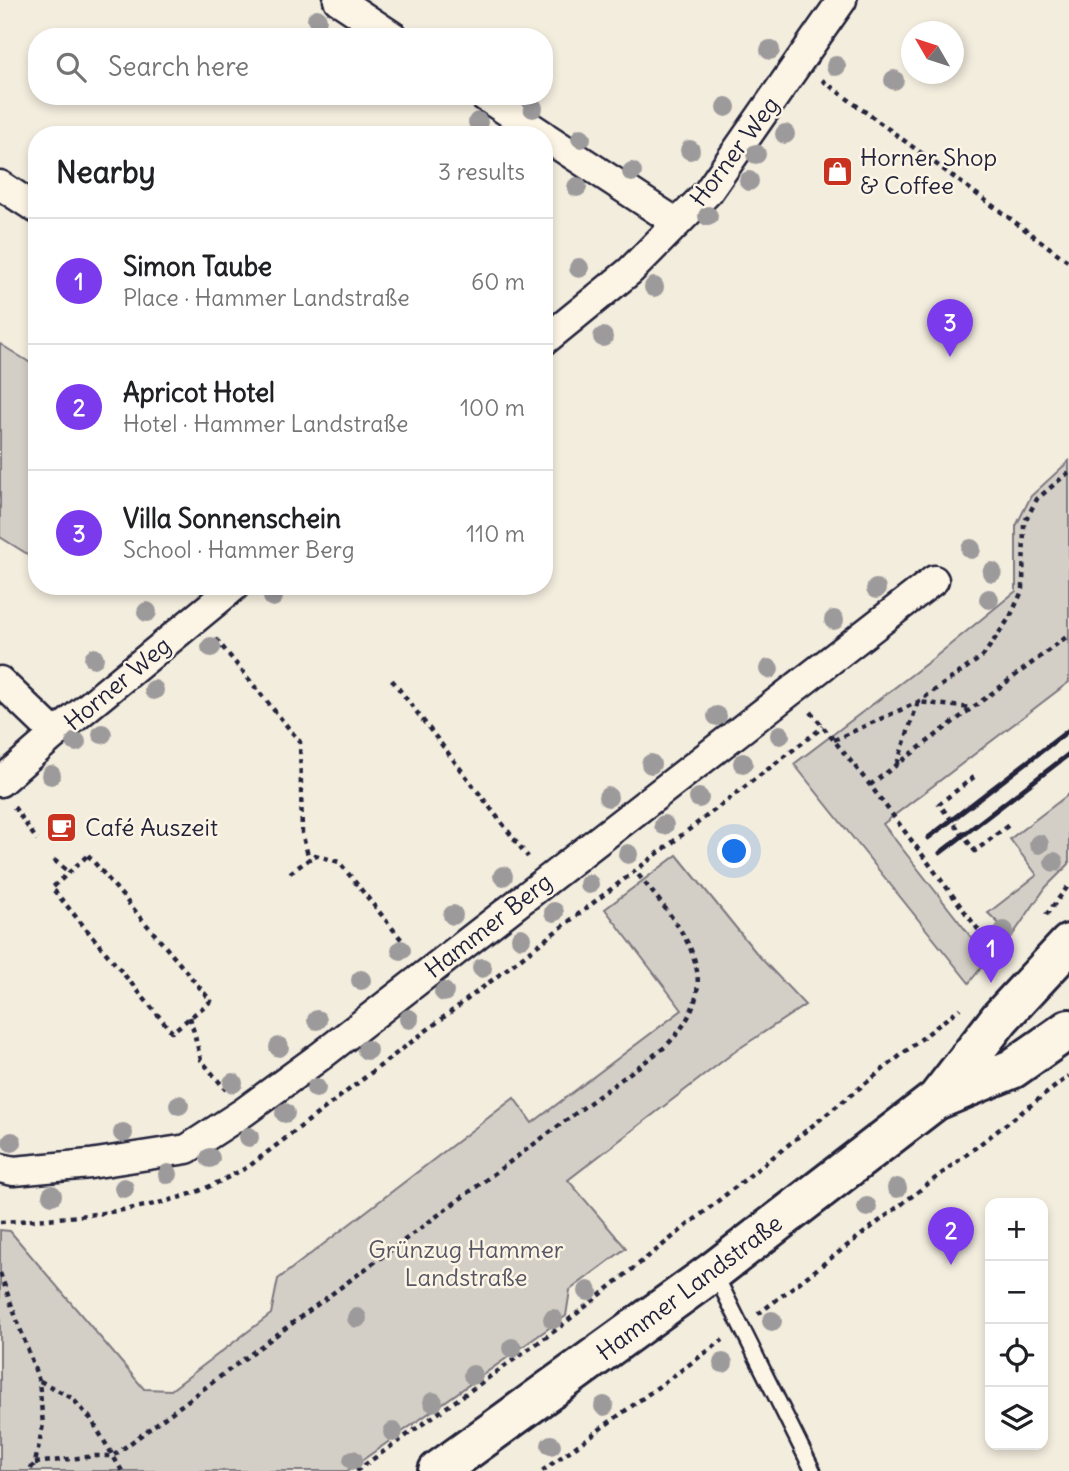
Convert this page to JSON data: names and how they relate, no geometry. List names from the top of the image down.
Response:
{
  "streets": {
    "main road": ["Hammer Landstraße"],
    "street": ["Horner Weg", "Hammer Berg"]
  },
  "parks": ["Grünzug Hammer Landstraße"],
  "places": {
    "shop": ["Horner Shop & Coffee"],
    "cafe": ["Café Auszeit"]
  },
  "north": "top left",
  "page": {
    "search": "Search here",
    "heading": ["Nearby", "3 results"],
    "list": [
      {
        "mark": "1",
        "name": "Simon Taube",
        "note": "Place · Hammer Landstraße",
        "value": "60 m"
      },
      {
        "mark": "2",
        "name": "Apricot Hotel",
        "note": "Hotel · Hammer Landstraße",
        "value": "100 m"
      },
      {
        "mark": "3",
        "name": "Villa Sonnenschein",
        "note": "School · Hammer Berg",
        "value": "110 m"
      }
    ],
    "pins": ["3", "1", "2"],
    "map_buttons": ["+", "−"]
  }
}
